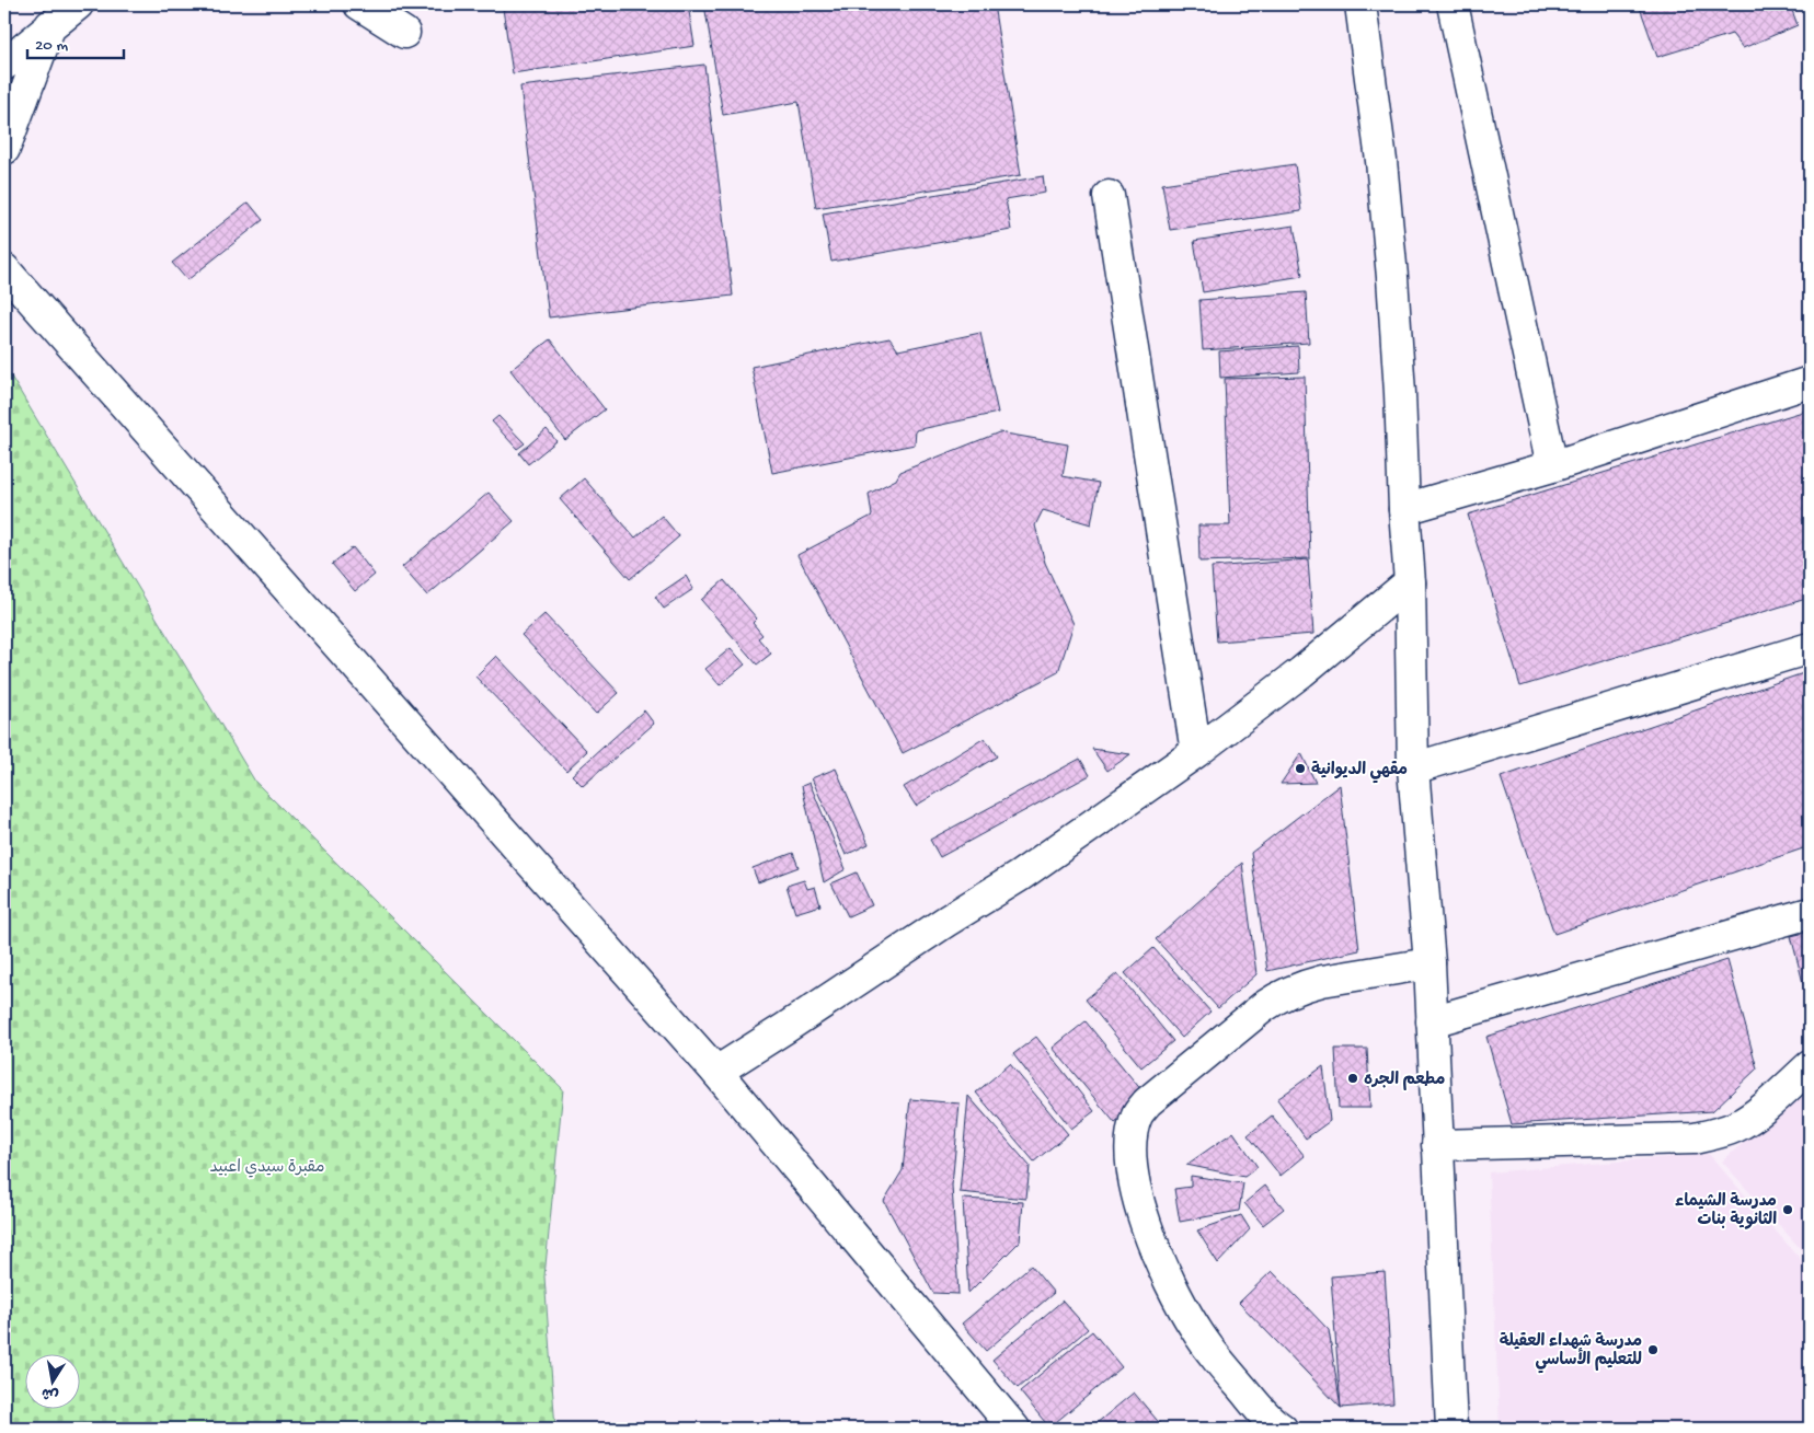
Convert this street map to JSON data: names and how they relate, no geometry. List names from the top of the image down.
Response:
{
  "parks": ["مقبرة سيدي اعبيد"],
  "places": [
    "مقهي الديوانية",
    "مطعم الجره",
    "مدرسة الشيماء الثانوية بنات",
    "مدرسة شهداء العقيلة للتعليم الأساسي"
  ],
  "scale_bar": "20 m",
  "north": "bottom"
}
